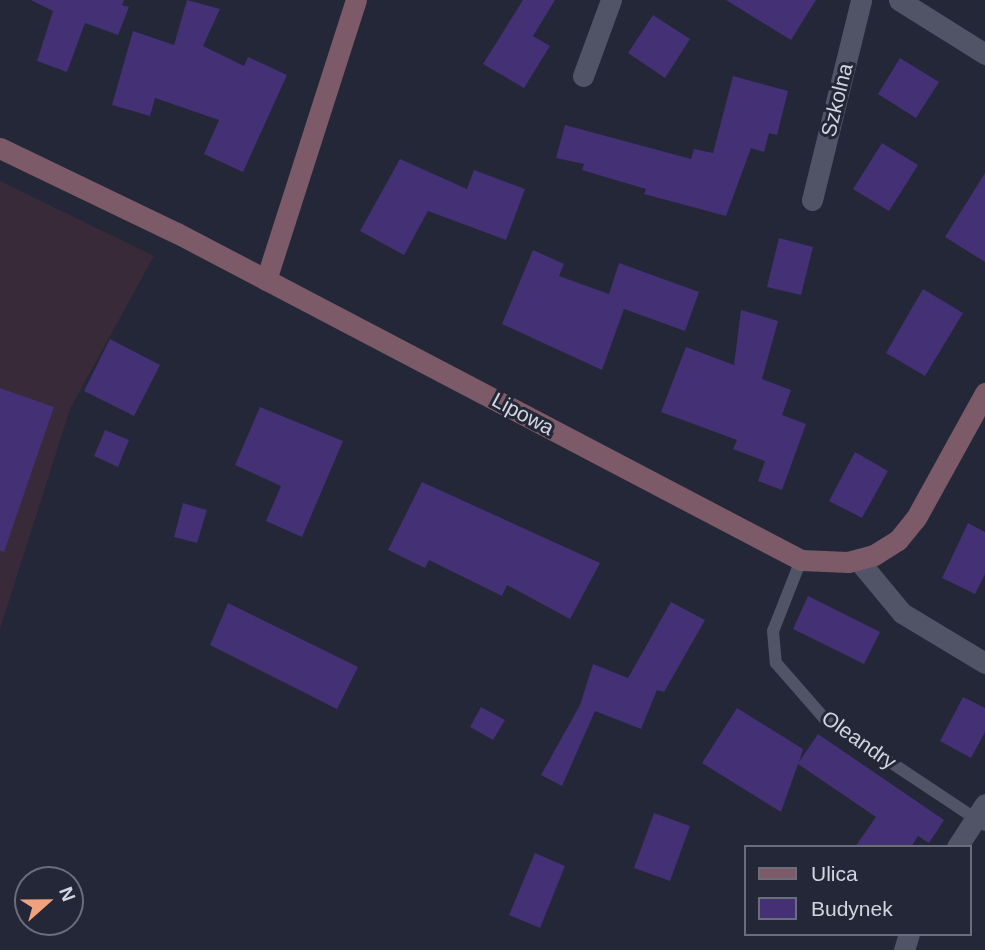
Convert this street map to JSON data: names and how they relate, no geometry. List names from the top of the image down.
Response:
{
  "streets": {
    "street": ["Szkolna", "Lipowa", "Oleandry"]
  },
  "crossings": [
    ["Lipowa", "Oleandry"]
  ],
  "legend": ["Ulica", "Budynek"],
  "north": "right"
}
